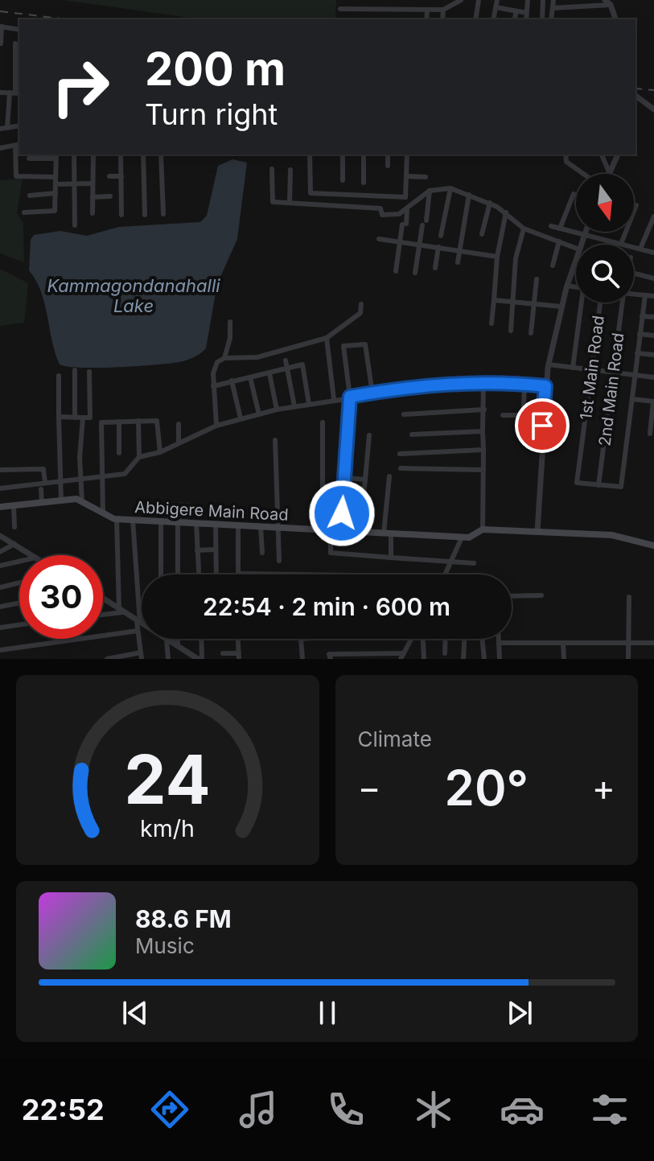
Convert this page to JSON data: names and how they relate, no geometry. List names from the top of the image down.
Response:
{
  "streets": {
    "main road": ["Abbigere Main Road"],
    "street": ["1st Main Road", "2nd Main Road"]
  },
  "crossings": [
    ["1st Main Road", "2nd Main Road"]
  ],
  "water": ["Kammagondanahalli Lake"],
  "north": "bottom",
  "page": {
    "turn": ["200 m", "Turn right"],
    "limit": "30",
    "trip": "22:54 · 2 min · 600 m",
    "tile": "Climate",
    "heat": ["−", "20°", "+"],
    "song": ["88.6 FM", "Music"],
    "tabs": "22:52",
    "gauge": ["24", "km/h"]
  }
}
